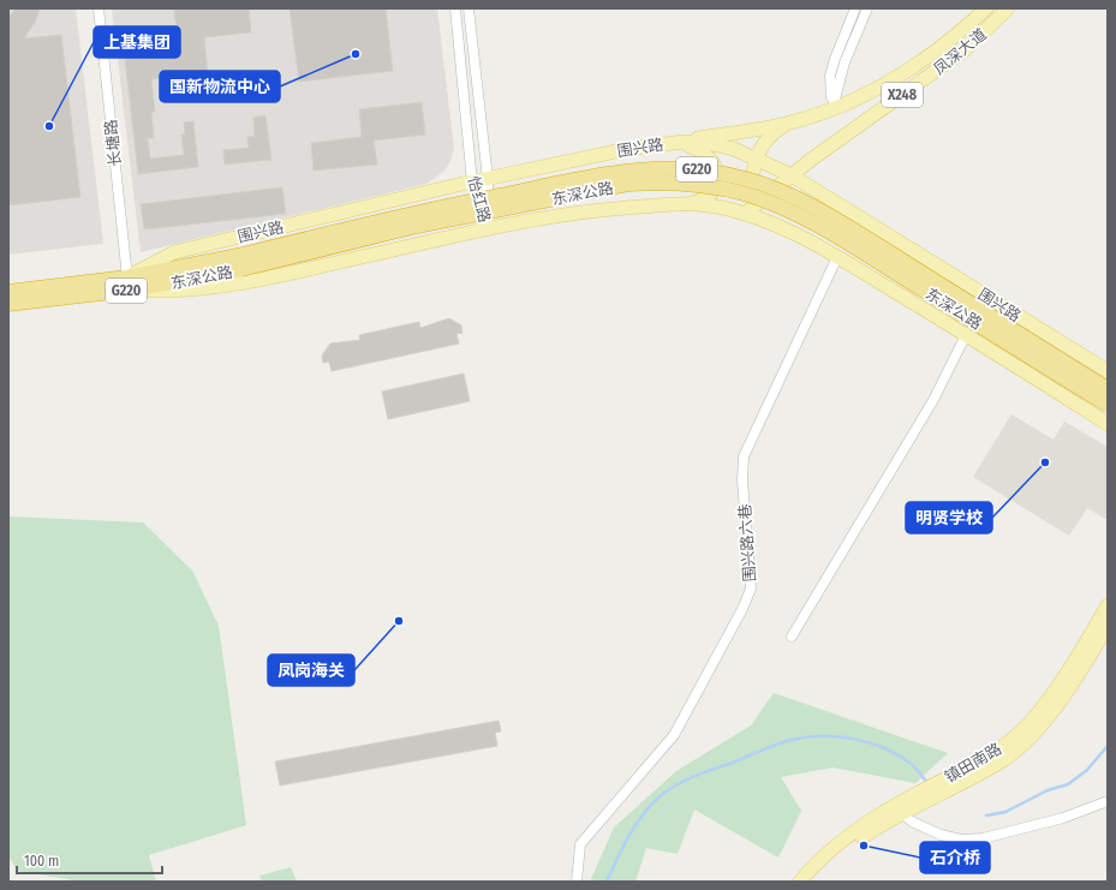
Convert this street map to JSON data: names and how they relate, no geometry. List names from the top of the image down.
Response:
{
  "streets": {
    "highway": ["G220", "东深公路"],
    "main road": [
      "凤深大道",
      "X248",
      "围兴路",
      "镇田南路"
    ],
    "street": ["长塘路", "怡红路", "围兴路六巷"]
  },
  "crossings": [
    ["凤深大道", "X248"],
    ["凤深大道", "围兴路"],
    ["X248", "围兴路"],
    ["长塘路", "围兴路"],
    ["长塘路", "东深公路"],
    ["围兴路", "东深公路"],
    ["围兴路", "怡红路"]
  ],
  "places": [
    "国新物流中心",
    "上基集团",
    "明贤学校",
    "凤岗海关",
    "石介桥"
  ],
  "scale_bar": "100 m"
}
